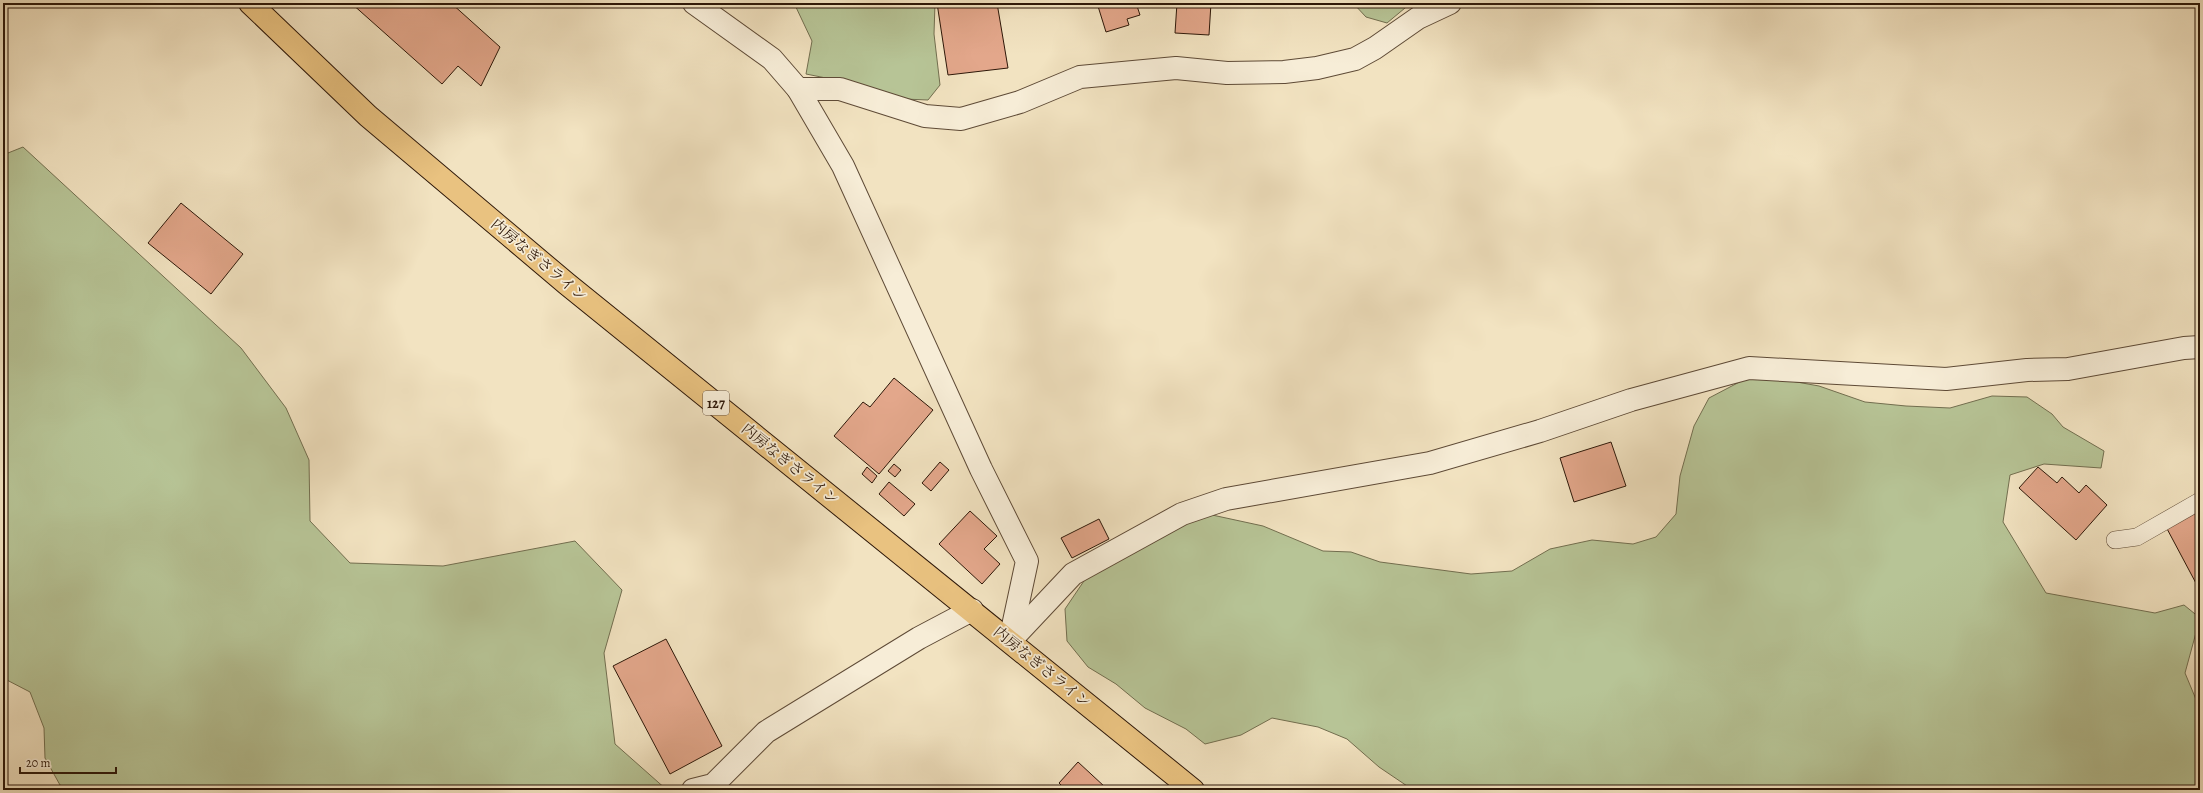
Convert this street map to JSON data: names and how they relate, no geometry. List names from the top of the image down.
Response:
{
  "streets": {
    "highway": ["内房なぎさライン", "127"]
  },
  "scale_bar": "20 m"
}
